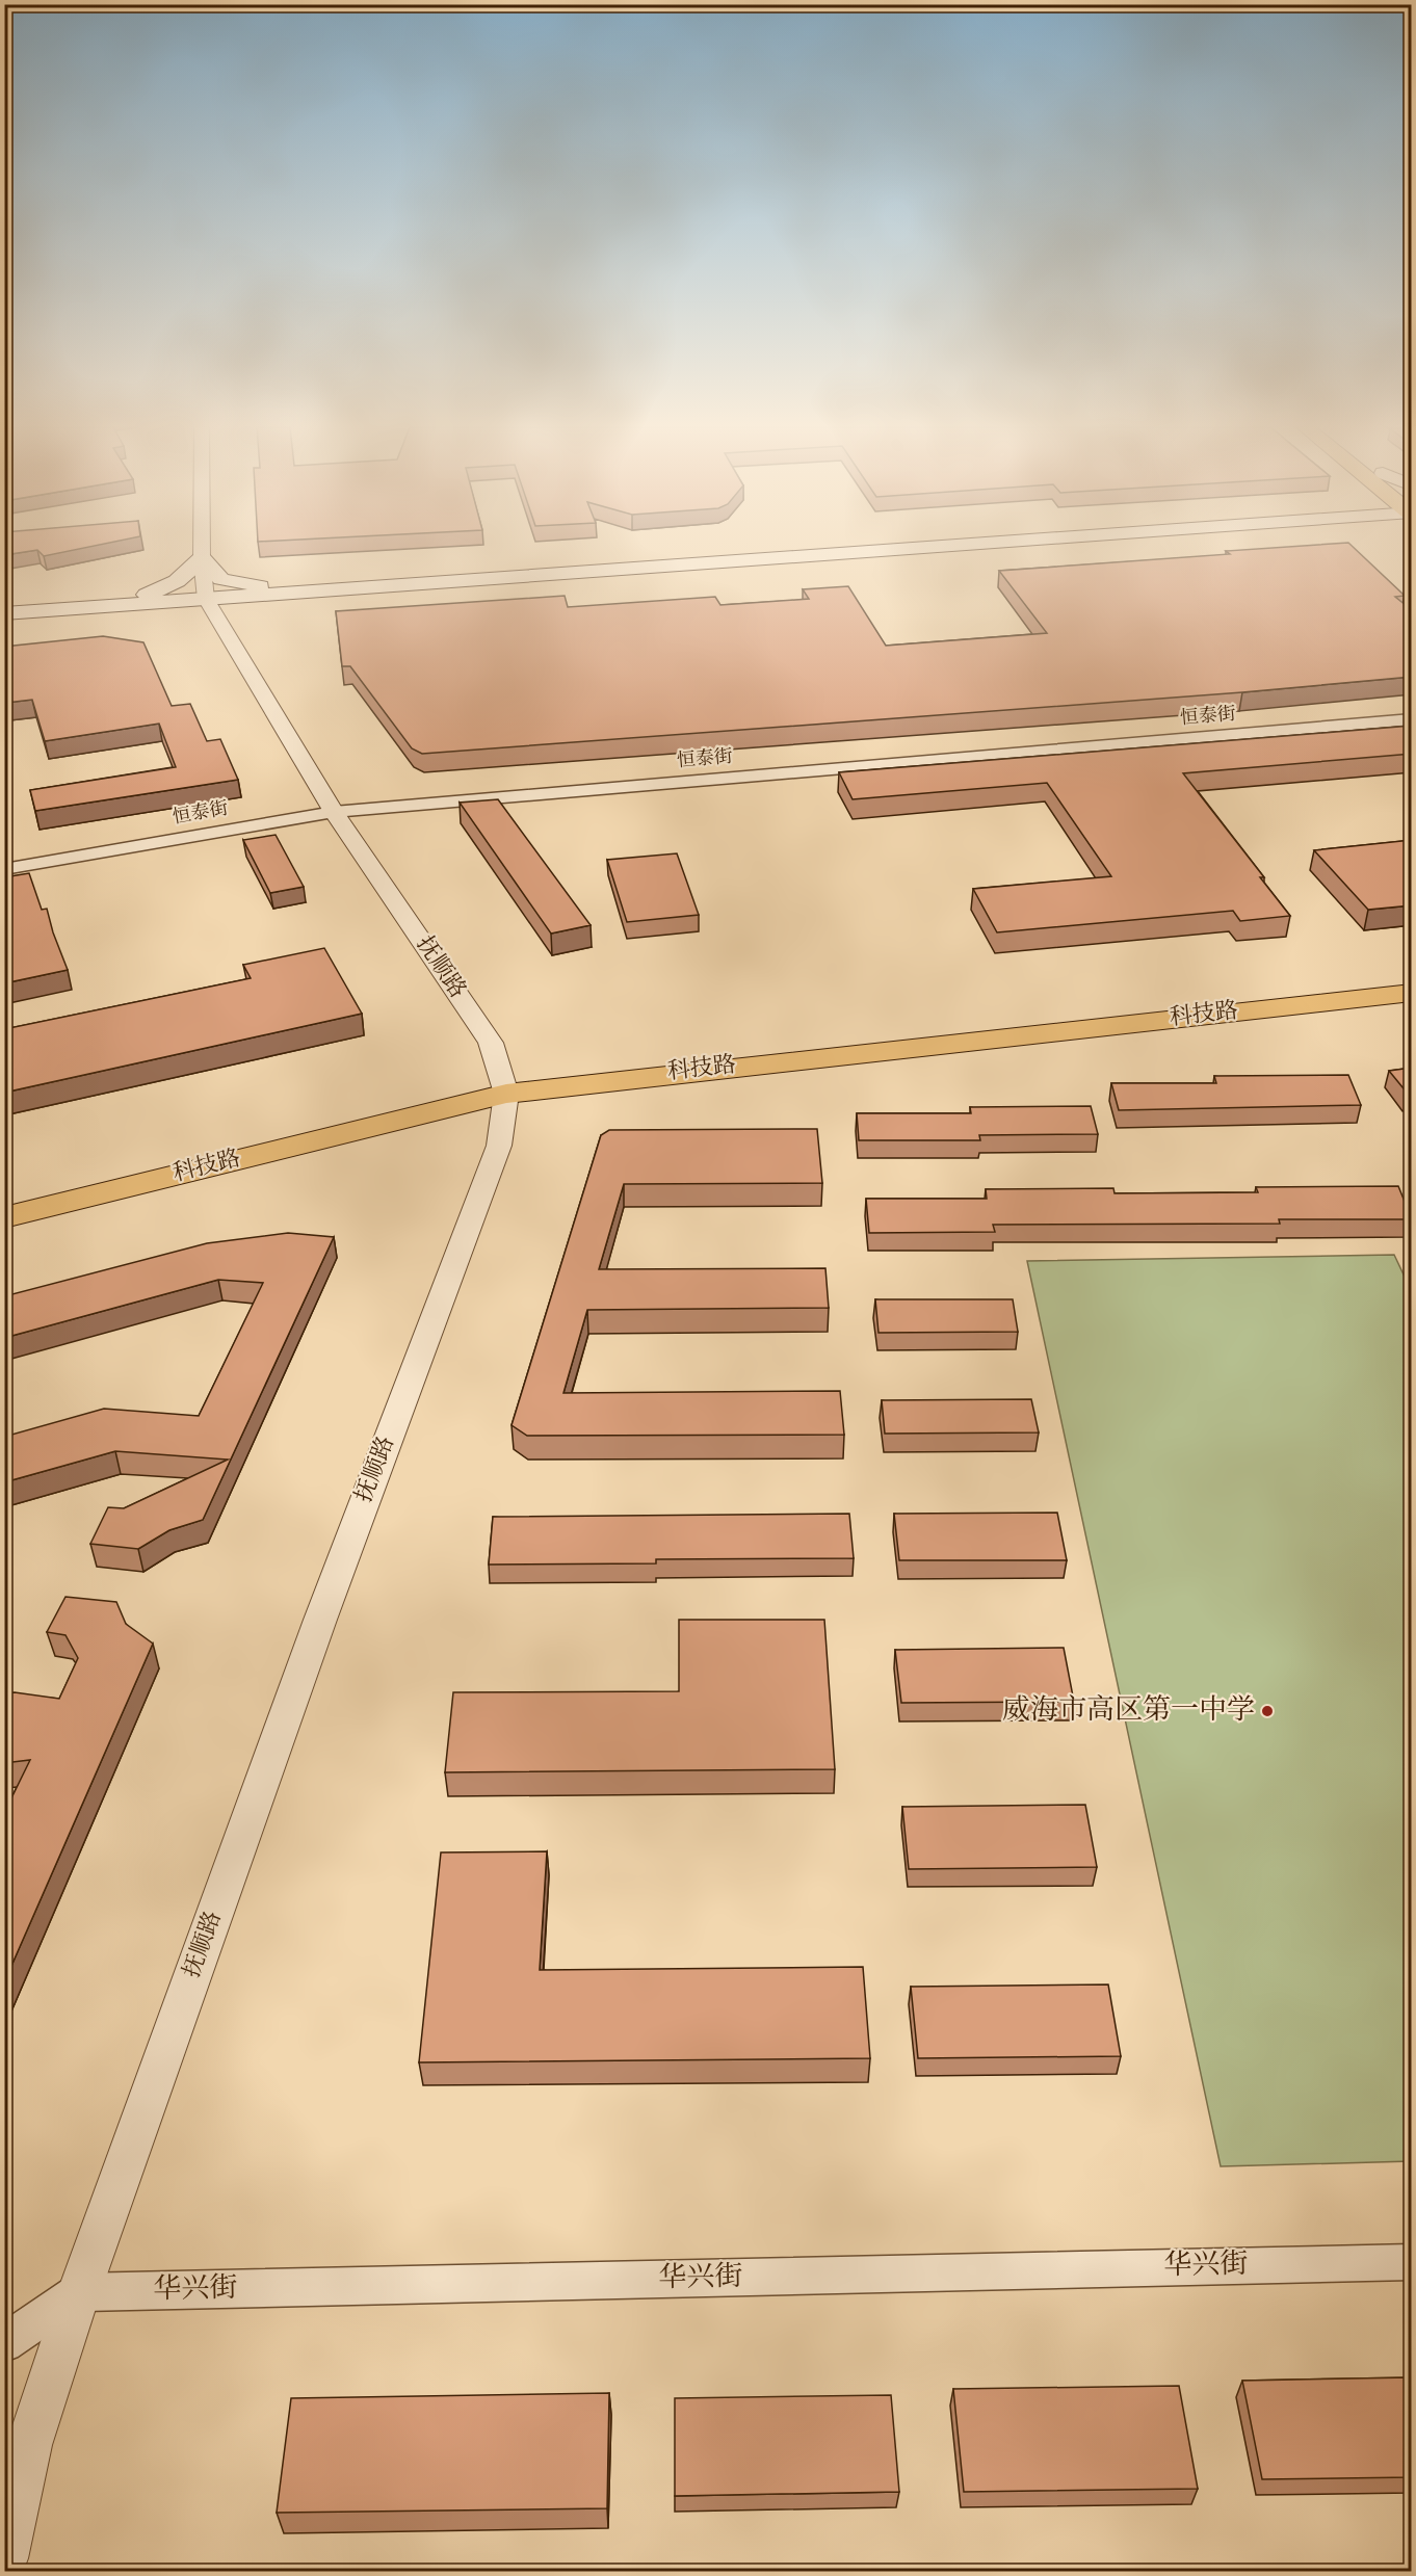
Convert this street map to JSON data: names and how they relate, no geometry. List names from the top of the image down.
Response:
{
  "streets": {
    "main road": ["科技路"],
    "street": ["恒泰街", "抚顺路", "华兴街"]
  },
  "crossings": [
    ["恒泰街", "抚顺路"],
    ["抚顺路", "科技路"],
    ["抚顺路", "华兴街"]
  ],
  "places": ["威海市高区第一中学"]
}
